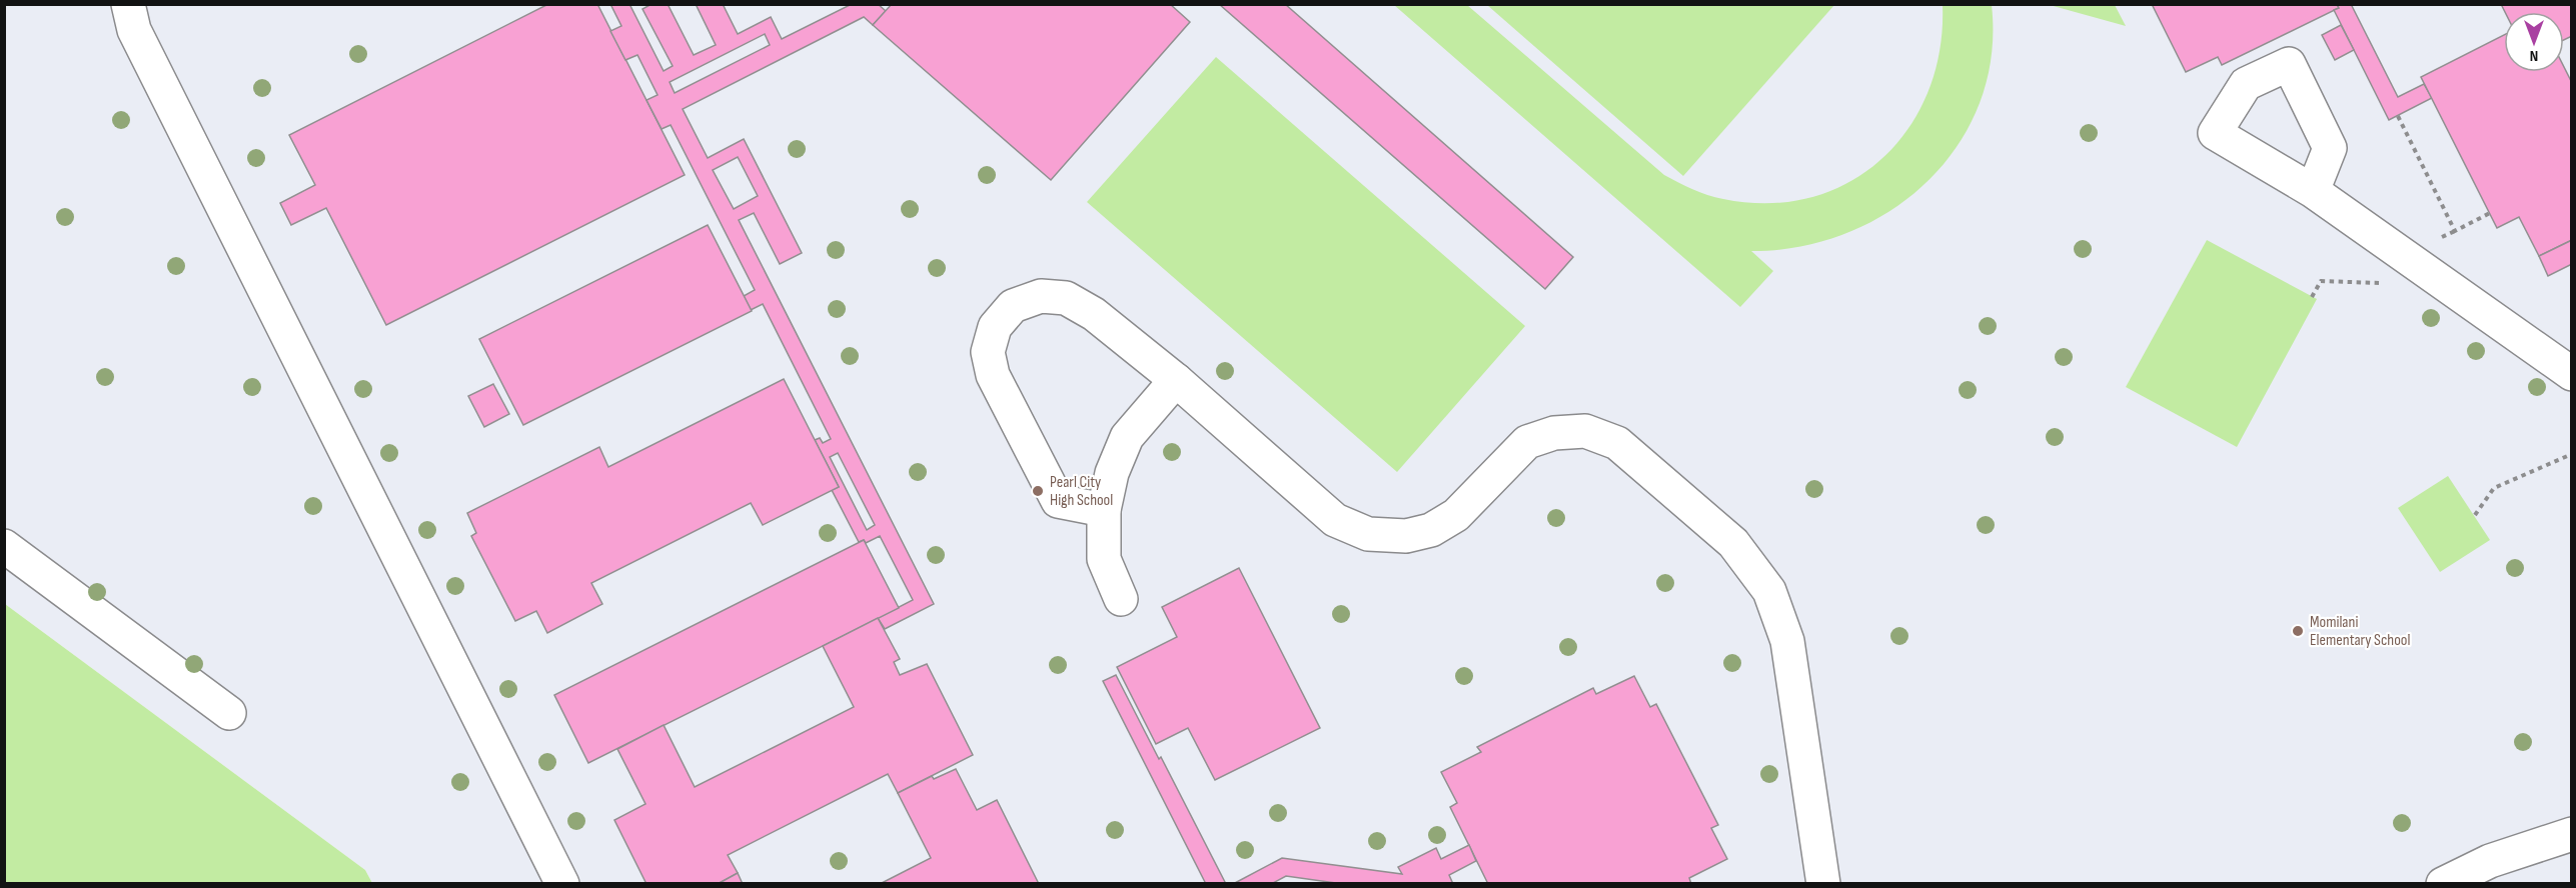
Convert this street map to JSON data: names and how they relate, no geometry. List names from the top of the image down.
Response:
{
  "places": ["Pearl City High School", "Momilani Elementary School"],
  "north": "bottom"
}
